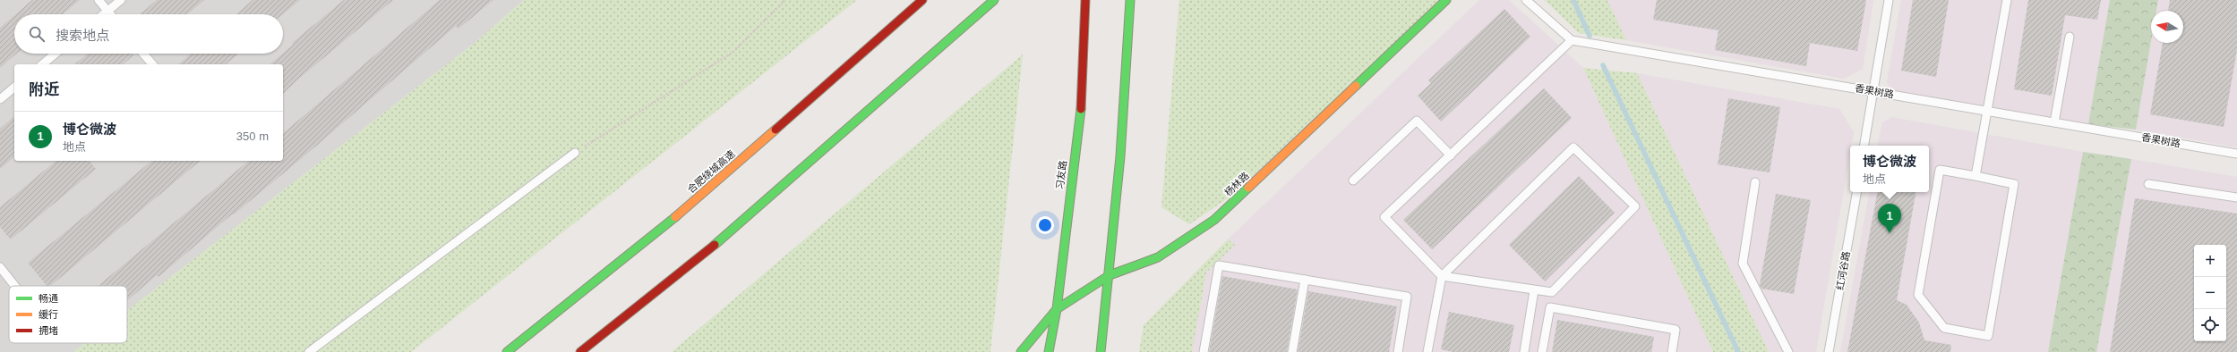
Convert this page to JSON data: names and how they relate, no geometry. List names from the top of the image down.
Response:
{
  "streets": {
    "main road": ["合肥绕城高速", "习友路", "杨林路"],
    "lane": ["香果树路", "红河谷路"]
  },
  "crossings": [
    ["习友路", "杨林路"]
  ],
  "legend": ["畅通", "缓行", "拥堵"],
  "north": "left",
  "page": {
    "search": "搜索地点",
    "heading": "附近",
    "list": [
      {
        "mark": "1",
        "name": "博仑微波",
        "note": "地点",
        "value": "350 m"
      }
    ],
    "popup": ["博仑微波", "地点"],
    "pins": "1",
    "map_buttons": ["+", "−"]
  }
}
